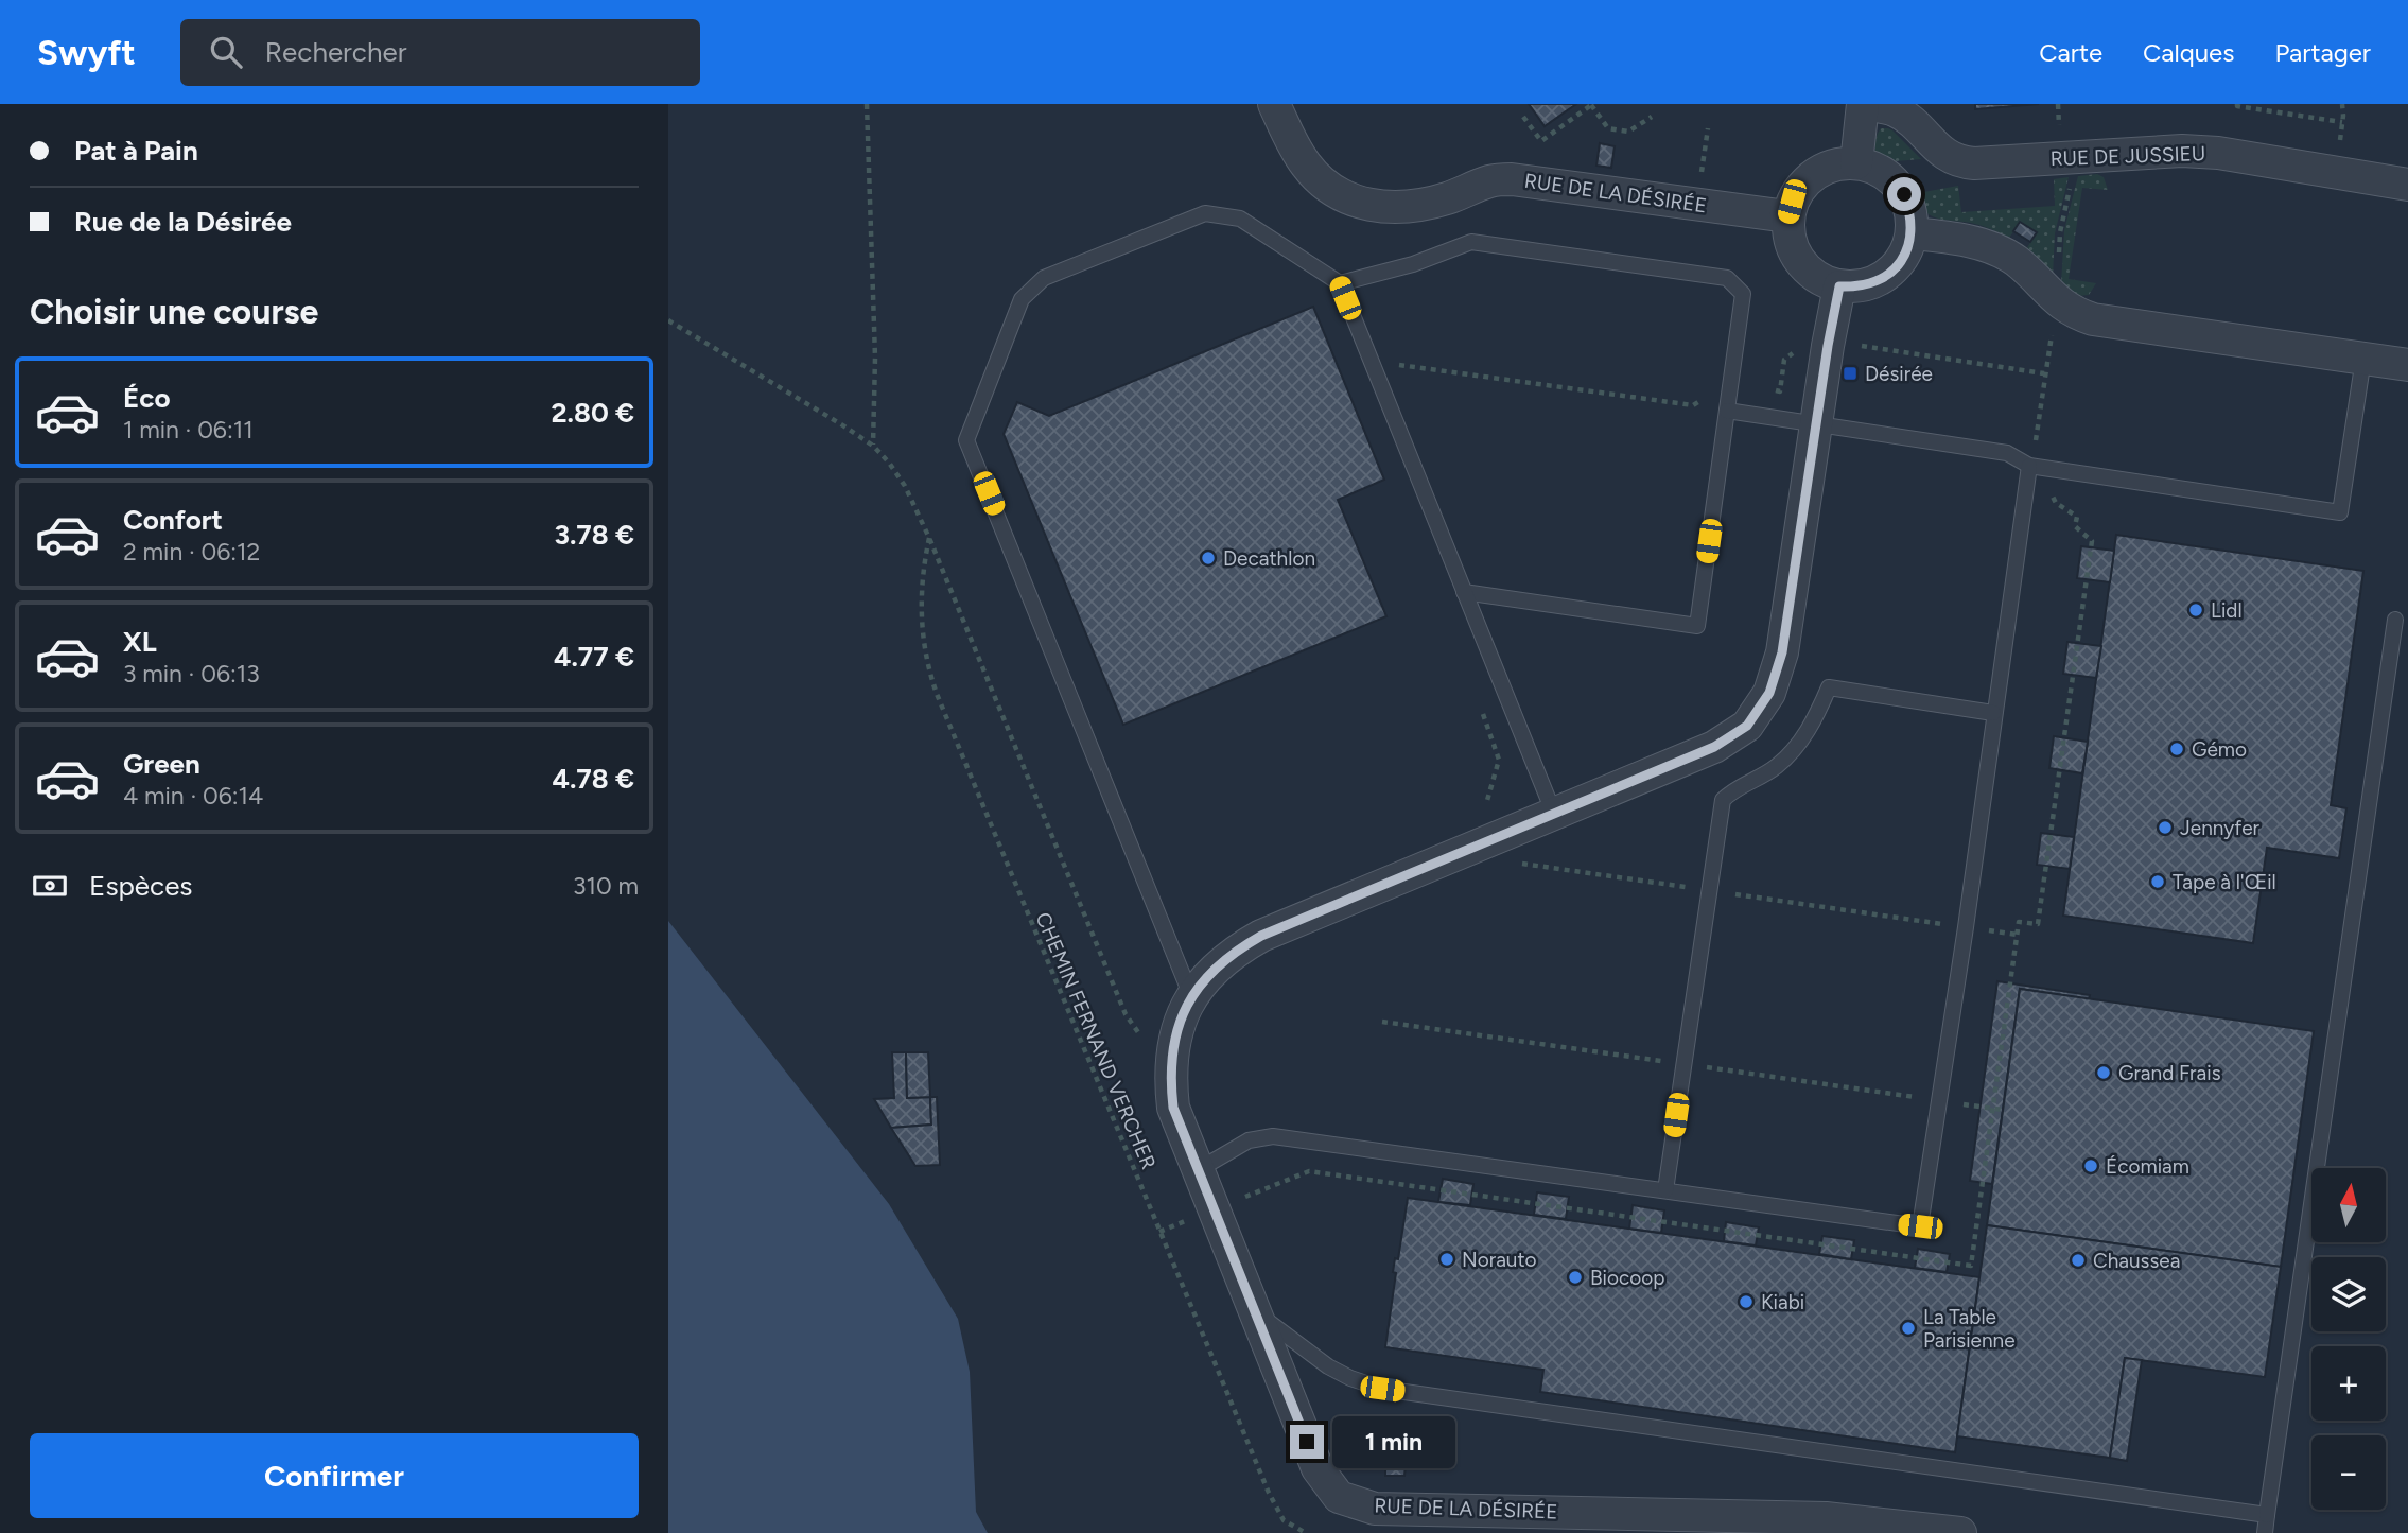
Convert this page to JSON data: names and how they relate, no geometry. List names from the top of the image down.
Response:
{
  "streets": {
    "street": ["RUE DE JUSSIEU", "RUE DE LA DÉSIRÉE"],
    "path": ["CHEMIN FERNAND VERCHER"]
  },
  "crossings": [
    ["RUE DE JUSSIEU", "RUE DE LA DÉSIRÉE"]
  ],
  "places": {
    "transit": ["Désirée"],
    "other": [
      "Decathlon",
      "Lidl",
      "Gémo",
      "Jennyfer",
      "Tape à l'Œil",
      "Grand Frais",
      "Écomiam",
      "Norauto",
      "Chaussea",
      "Biocoop",
      "Kiabi",
      "La Table Parisienne"
    ]
  },
  "north": "top",
  "page": {
    "header": "Swyft",
    "search": "Rechercher",
    "nav": ["Carte", "Calques", "Partager"],
    "banner": ["Pat à Pain", "Rue de la Désirée"],
    "heading": "Choisir une course",
    "list": [
      {
        "name": "Éco",
        "note": "1 min · 06:11",
        "value": "2.80 €"
      },
      {
        "name": "Confort",
        "note": "2 min · 06:12",
        "value": "3.78 €"
      },
      {
        "name": "XL",
        "note": "3 min · 06:13",
        "value": "4.77 €"
      },
      {
        "name": "Green",
        "note": "4 min · 06:14",
        "value": "4.78 €"
      }
    ],
    "pay": ["Espèces", "310 m"],
    "map_buttons": ["+", "−"],
    "bubble": "1 min",
    "buttons": "Confirmer"
  }
}
